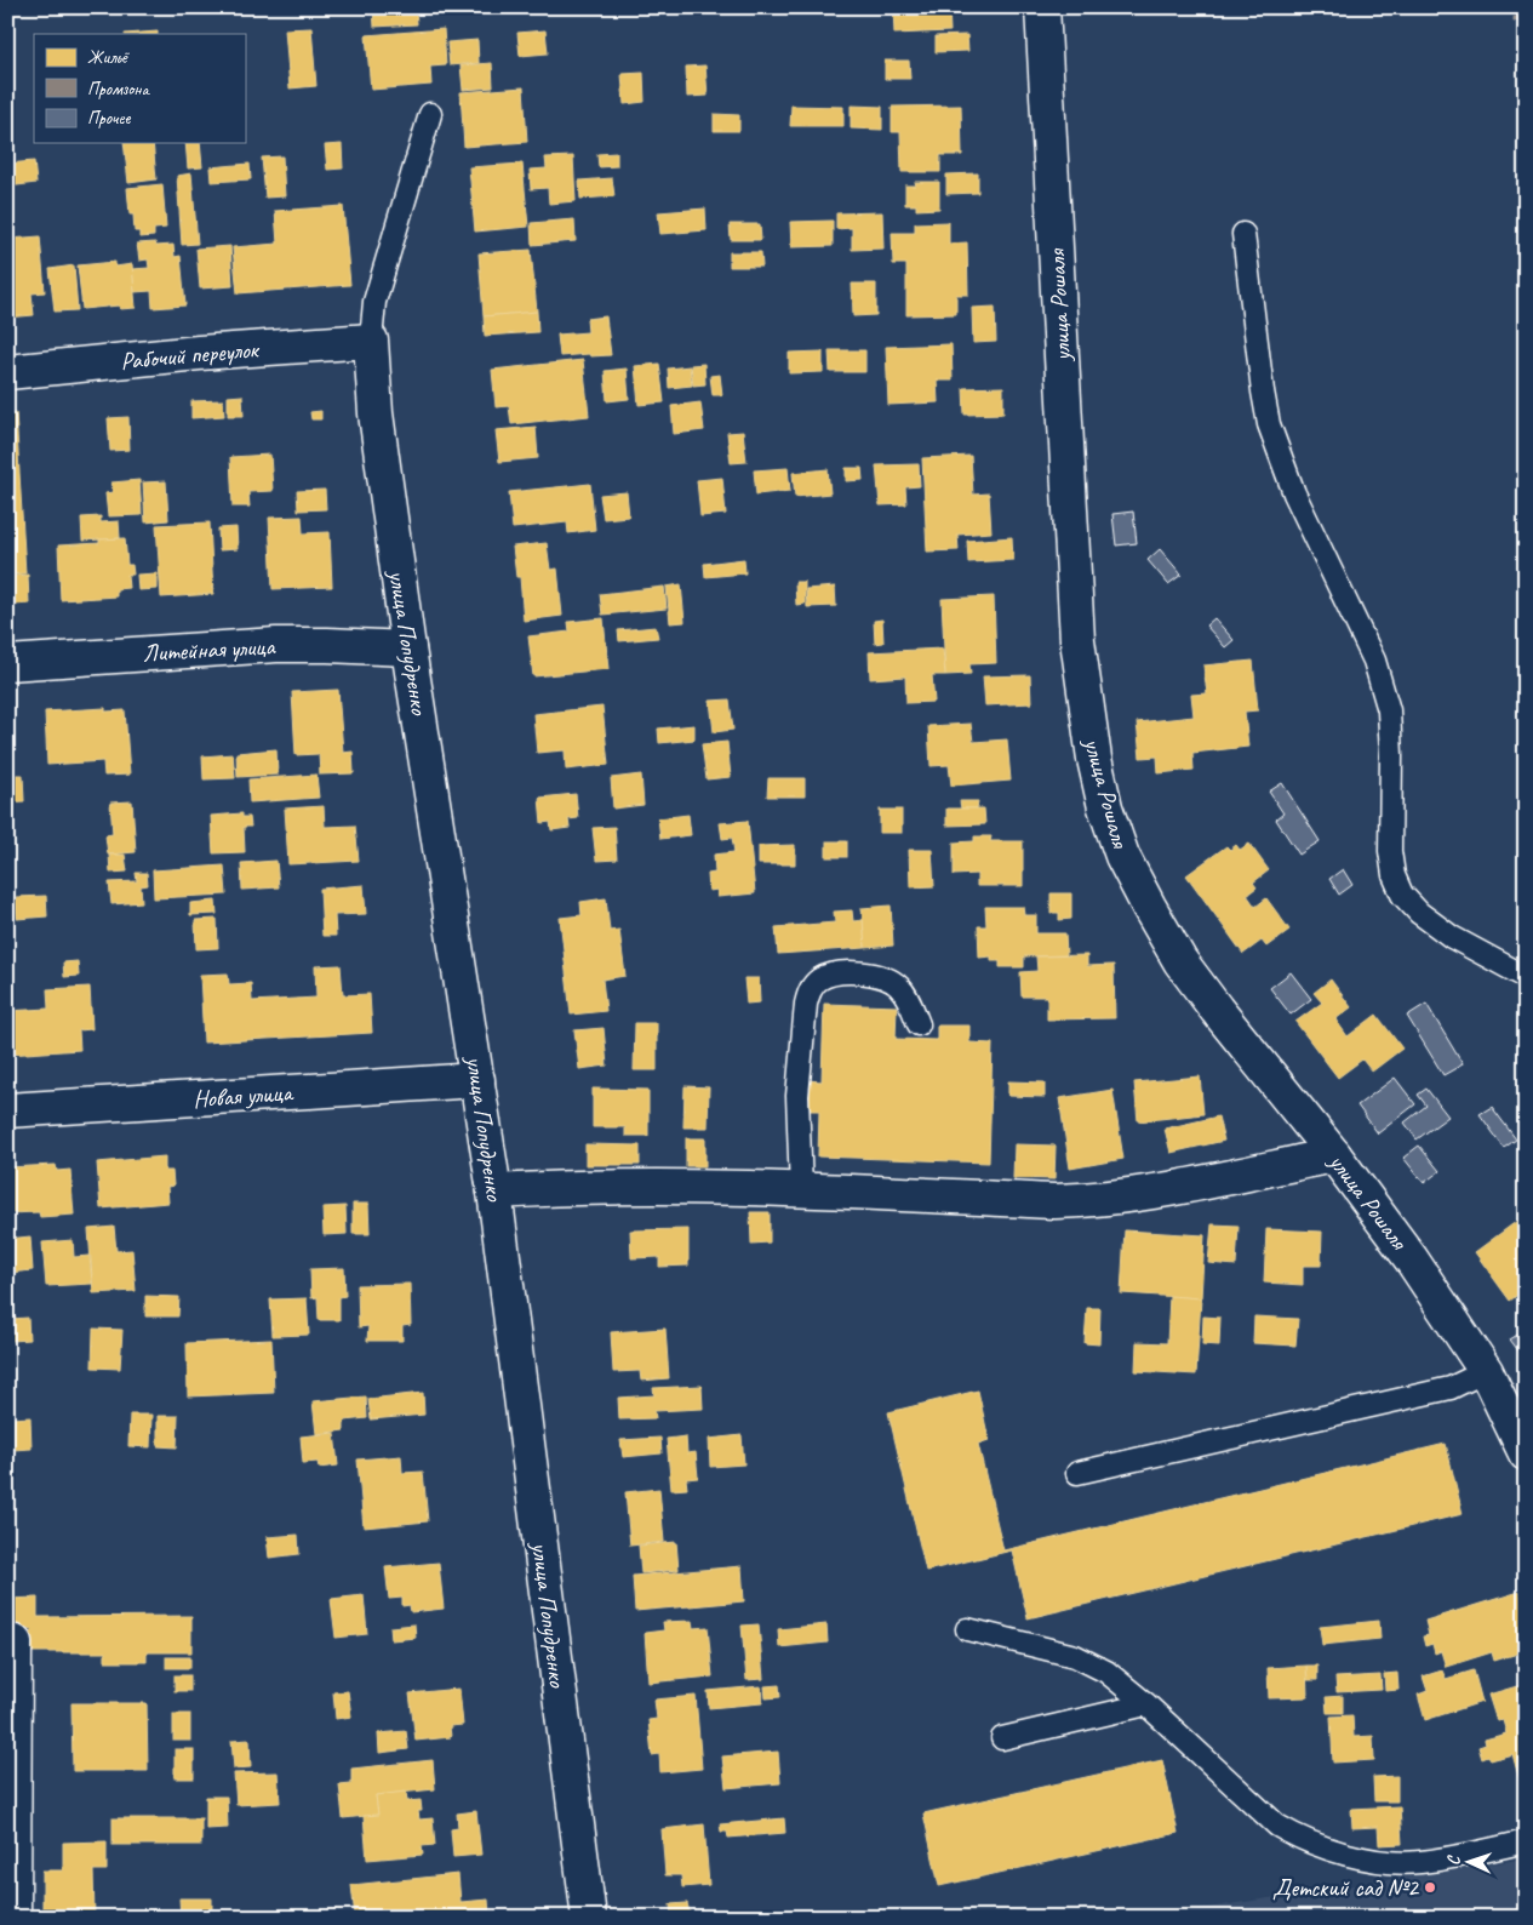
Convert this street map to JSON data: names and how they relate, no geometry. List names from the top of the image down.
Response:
{
  "streets": {
    "street": [
      "улица Рошаля",
      "Рабочий переулок",
      "улица Попудренко",
      "Литейная улица",
      "Новая улица"
    ]
  },
  "crossings": [
    ["Рабочий переулок", "улица Попудренко"],
    ["улица Попудренко", "Литейная улица"],
    ["улица Попудренко", "Новая улица"]
  ],
  "places": ["Детский сад №2"],
  "legend": ["Жильё", "Промзона", "Прочее"],
  "north": "left"
}
